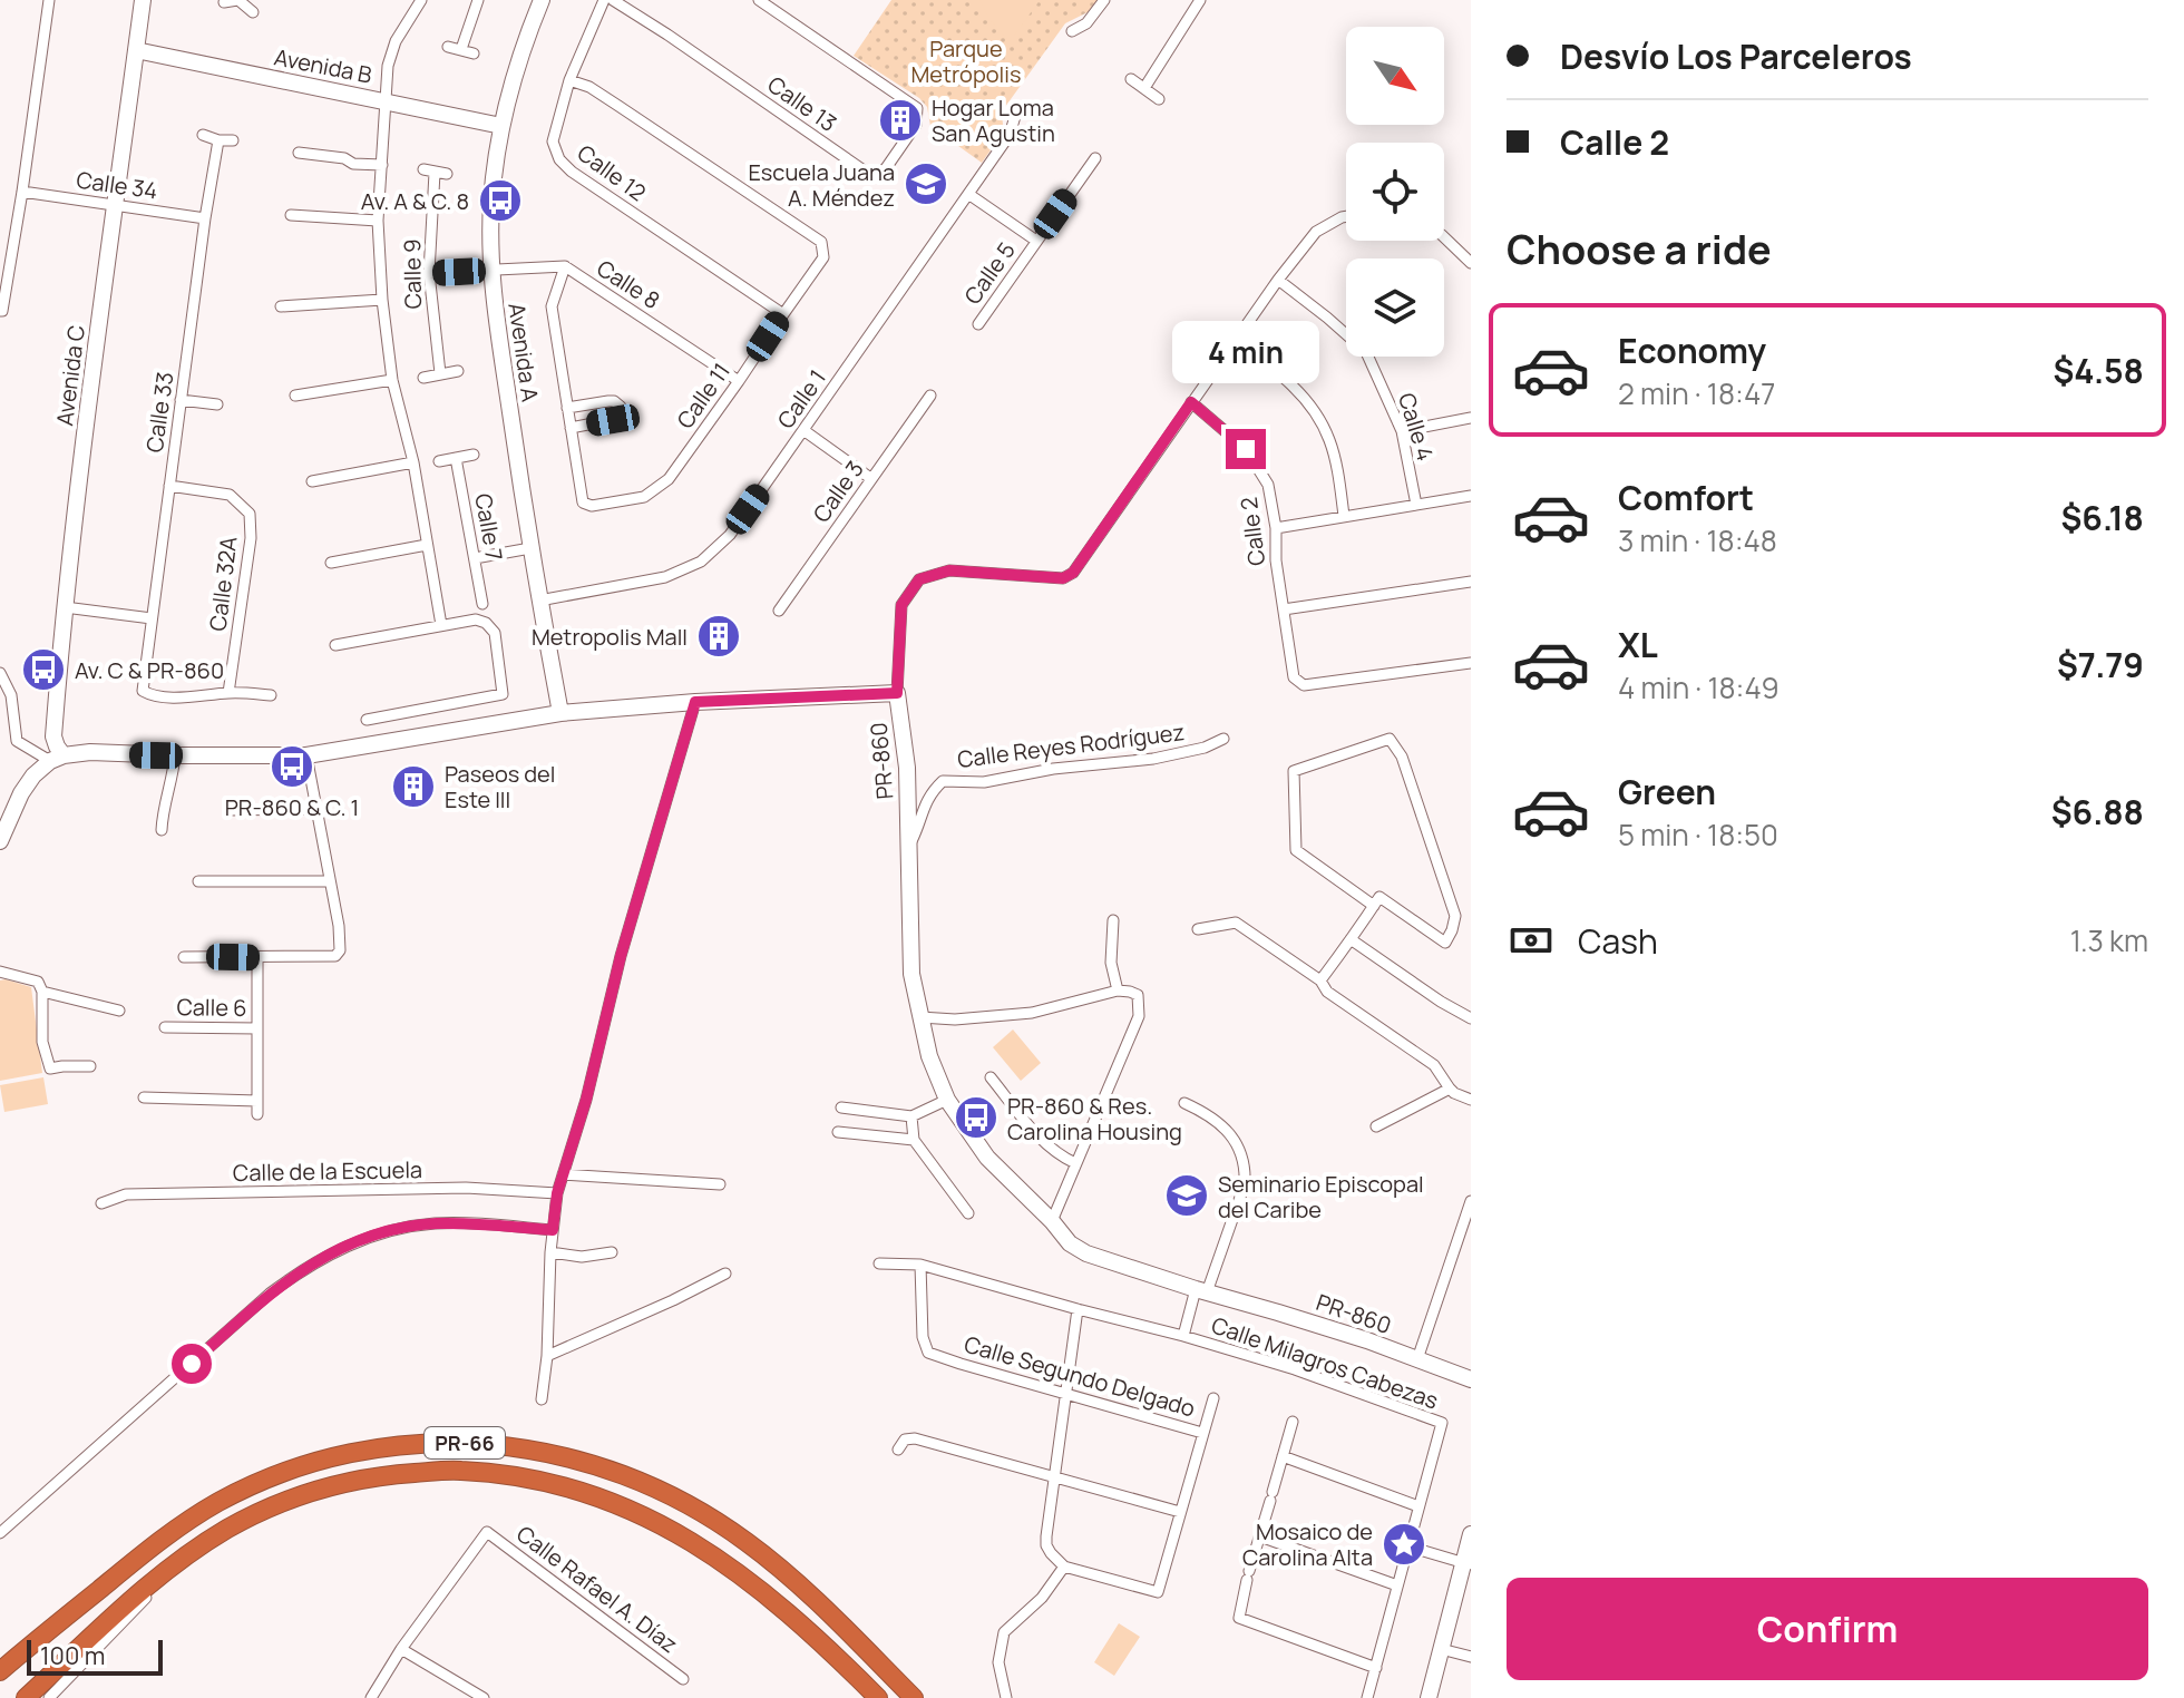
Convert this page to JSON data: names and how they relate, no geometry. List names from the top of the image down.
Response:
{
  "streets": {
    "highway": ["PR-66"],
    "street": [
      "Avenida B",
      "Calle 13",
      "Calle 12",
      "Calle 34",
      "Calle 5",
      "Calle 9",
      "Calle 8",
      "Avenida A",
      "Avenida C",
      "Calle 11",
      "Calle 1",
      "Calle 33",
      "Calle 4",
      "Calle 3",
      "Calle 7",
      "Calle 2",
      "Calle 32A",
      "Calle Reyes Rodríguez",
      "PR-860",
      "Calle 6",
      "Calle de la Escuela",
      "Calle Milagros Cabezas",
      "Calle Segundo Delgado",
      "Calle Rafael A. Díaz"
    ]
  },
  "crossings": [
    ["Avenida B", "Avenida A"],
    ["Avenida B", "Avenida C"],
    ["Calle 12", "Calle 11"],
    ["Calle 34", "Avenida C"],
    ["Calle 34", "Calle 33"],
    ["Calle 9", "Calle 8"],
    ["Calle 8", "Avenida A"],
    ["Calle 8", "Calle 11"],
    ["Avenida A", "Calle 1"],
    ["Avenida A", "PR-860"],
    ["Avenida C", "PR-860"],
    ["Calle 33", "Calle 32A"],
    ["Calle Reyes Rodríguez", "PR-860"],
    ["Calle Milagros Cabezas", "Calle Segundo Delgado"]
  ],
  "parks": ["Parque Metrópolis"],
  "places": {
    "building": ["Hogar Loma San Agustin", "Metropolis Mall", "Paseos del Este III"],
    "school or university": ["Escuela Juana A. Méndez", "Seminario Episcopal del Caribe"],
    "bus stop": [
      "Av. A & C. 8",
      "Av. C & PR-860",
      "PR-860 & C. 1",
      "PR-860 & Res. Carolina Housing"
    ],
    "place": ["Mosaico de Carolina Alta"]
  },
  "scale_bar": "100 m",
  "north": "bottom right",
  "page": {
    "banner": ["Desvío Los Parceleros", "Calle 2"],
    "heading": "Choose a ride",
    "list": [
      {
        "name": "Economy",
        "note": "2 min · 18:47",
        "value": "$4.58"
      },
      {
        "name": "Comfort",
        "note": "3 min · 18:48",
        "value": "$6.18"
      },
      {
        "name": "XL",
        "note": "4 min · 18:49",
        "value": "$7.79"
      },
      {
        "name": "Green",
        "note": "5 min · 18:50",
        "value": "$6.88"
      }
    ],
    "bubble": "4 min",
    "pay": ["Cash", "1.3 km"],
    "buttons": "Confirm",
    "scale": "100 m"
  }
}
